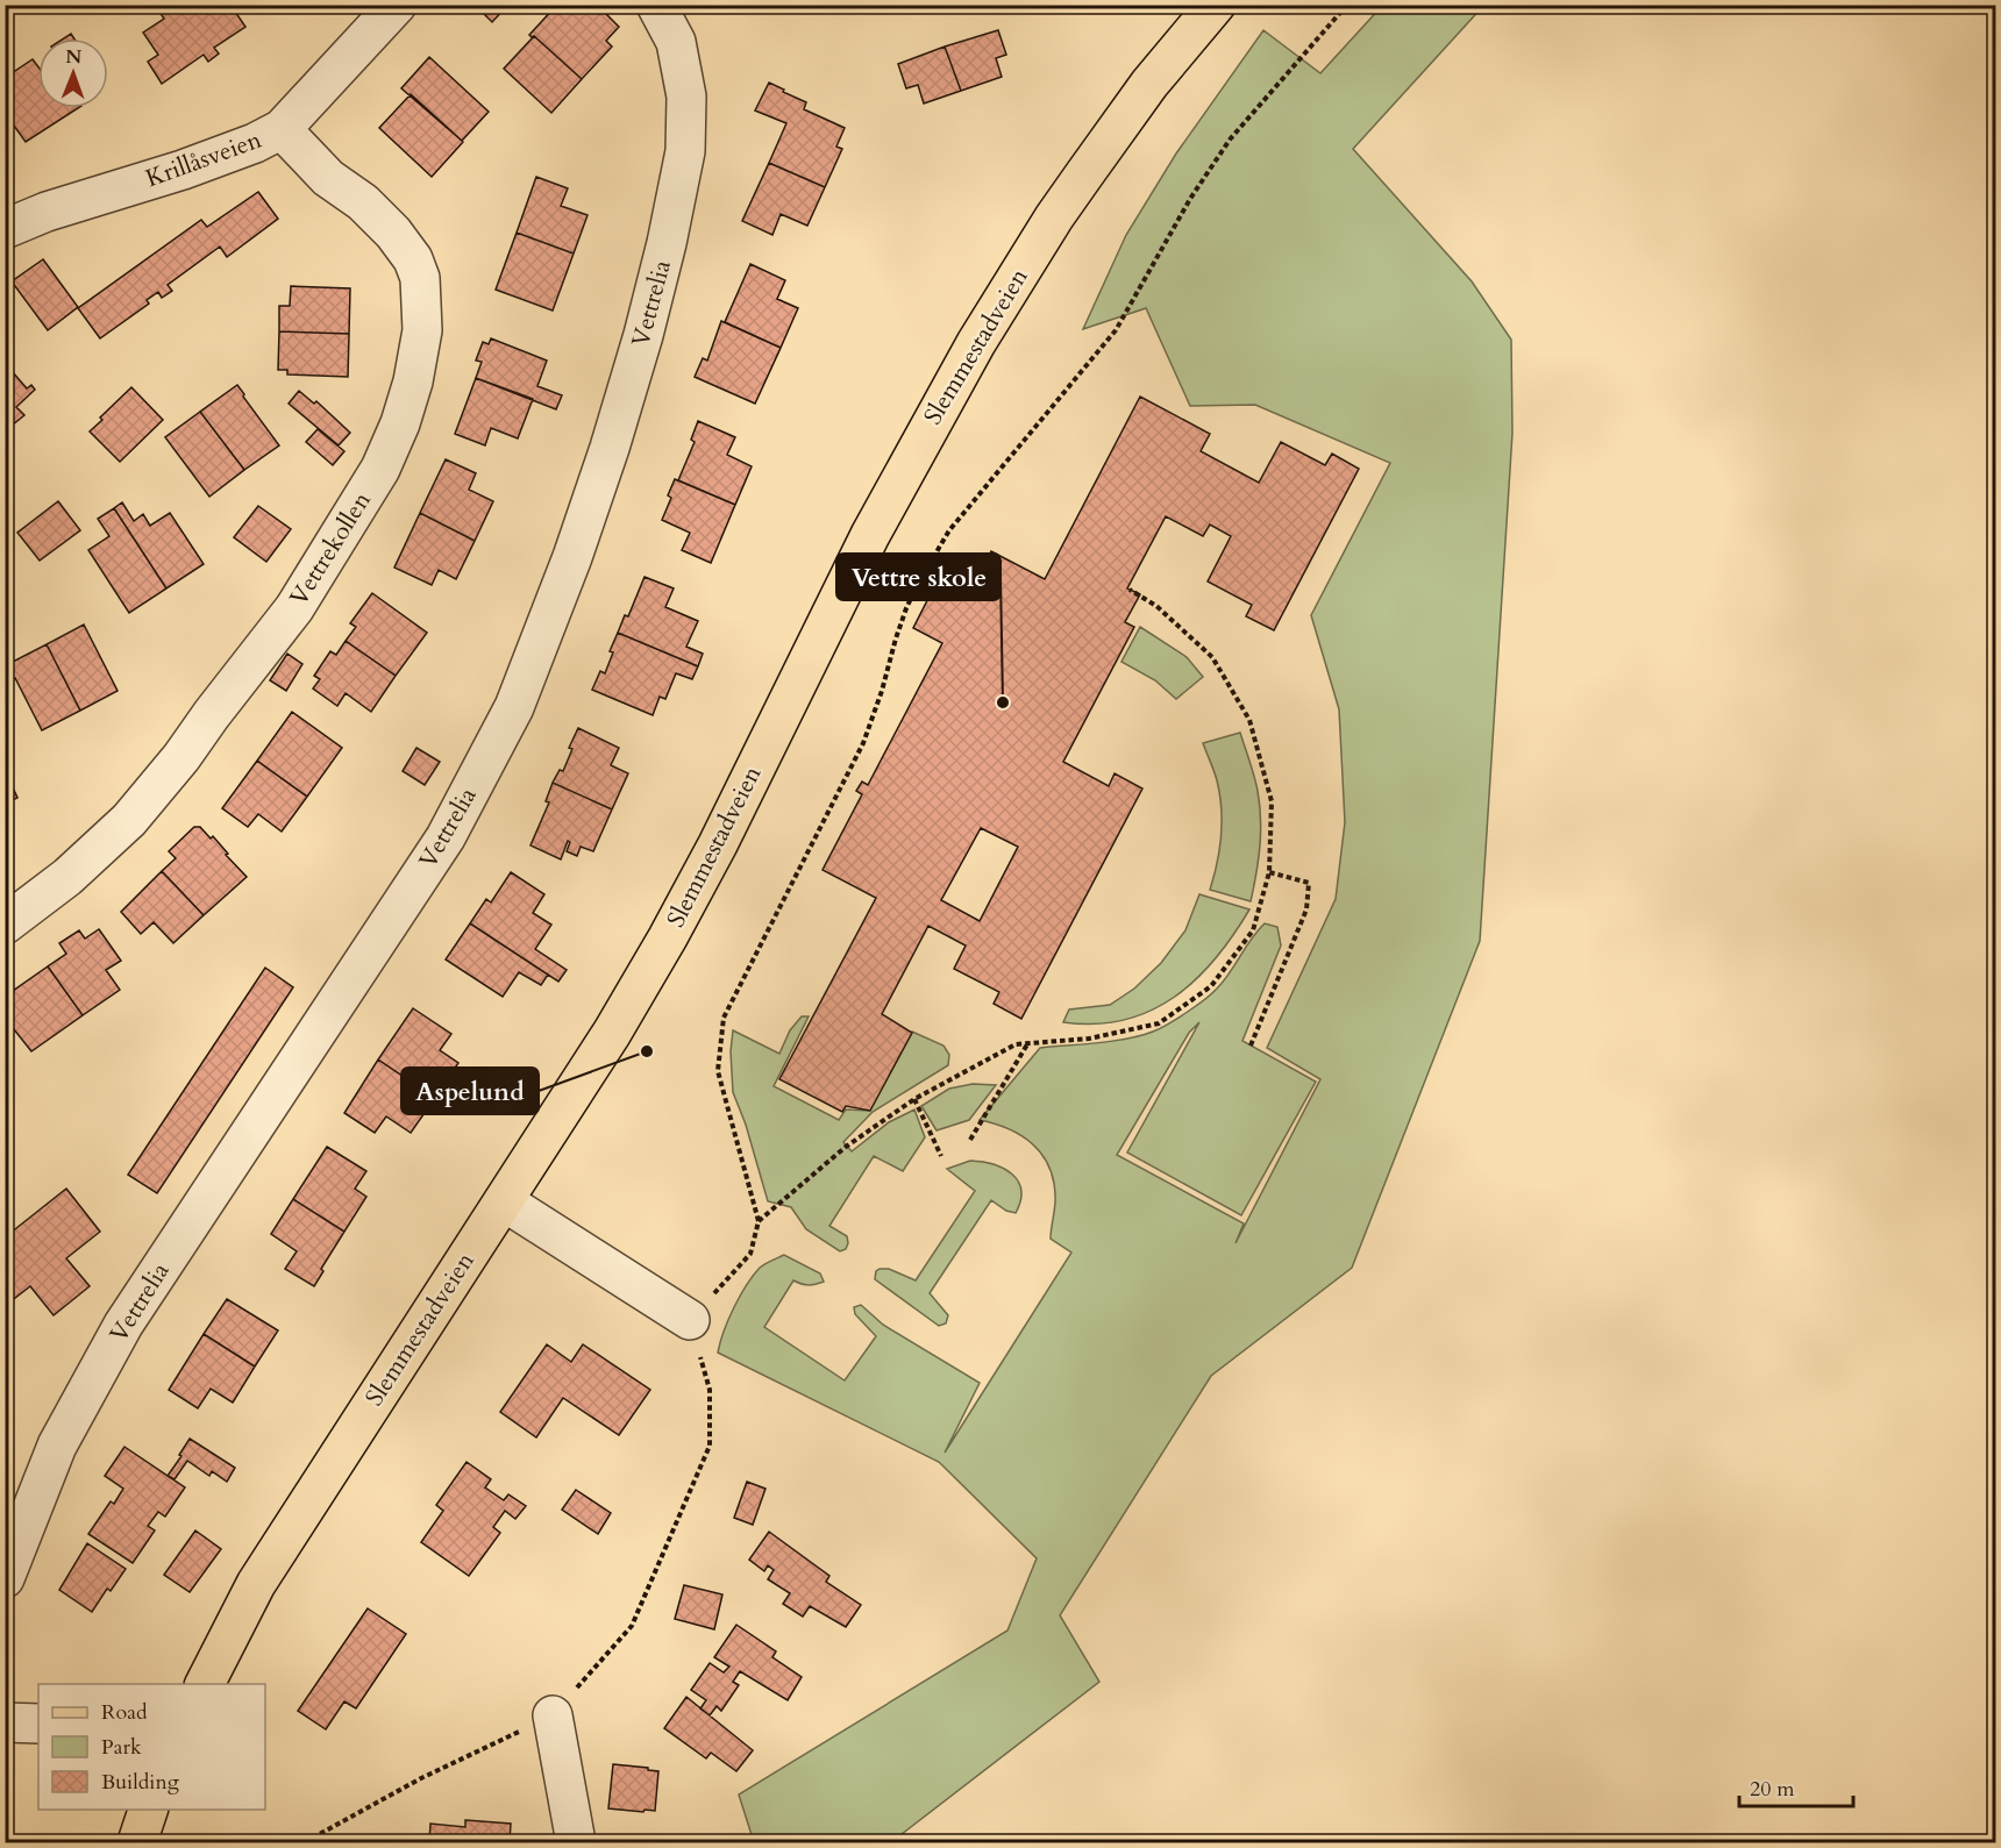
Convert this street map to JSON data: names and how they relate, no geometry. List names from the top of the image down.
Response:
{
  "streets": {
    "main road": ["Slemmestadveien"],
    "street": ["Krillåsveien", "Vettrelia", "Vettrekollen"]
  },
  "crossings": [
    ["Krillåsveien", "Vettrekollen"]
  ],
  "places": ["Vettre skole", "Aspelund"],
  "legend": ["Road", "Park", "Building"],
  "scale_bar": "20 m",
  "north": "top"
}
